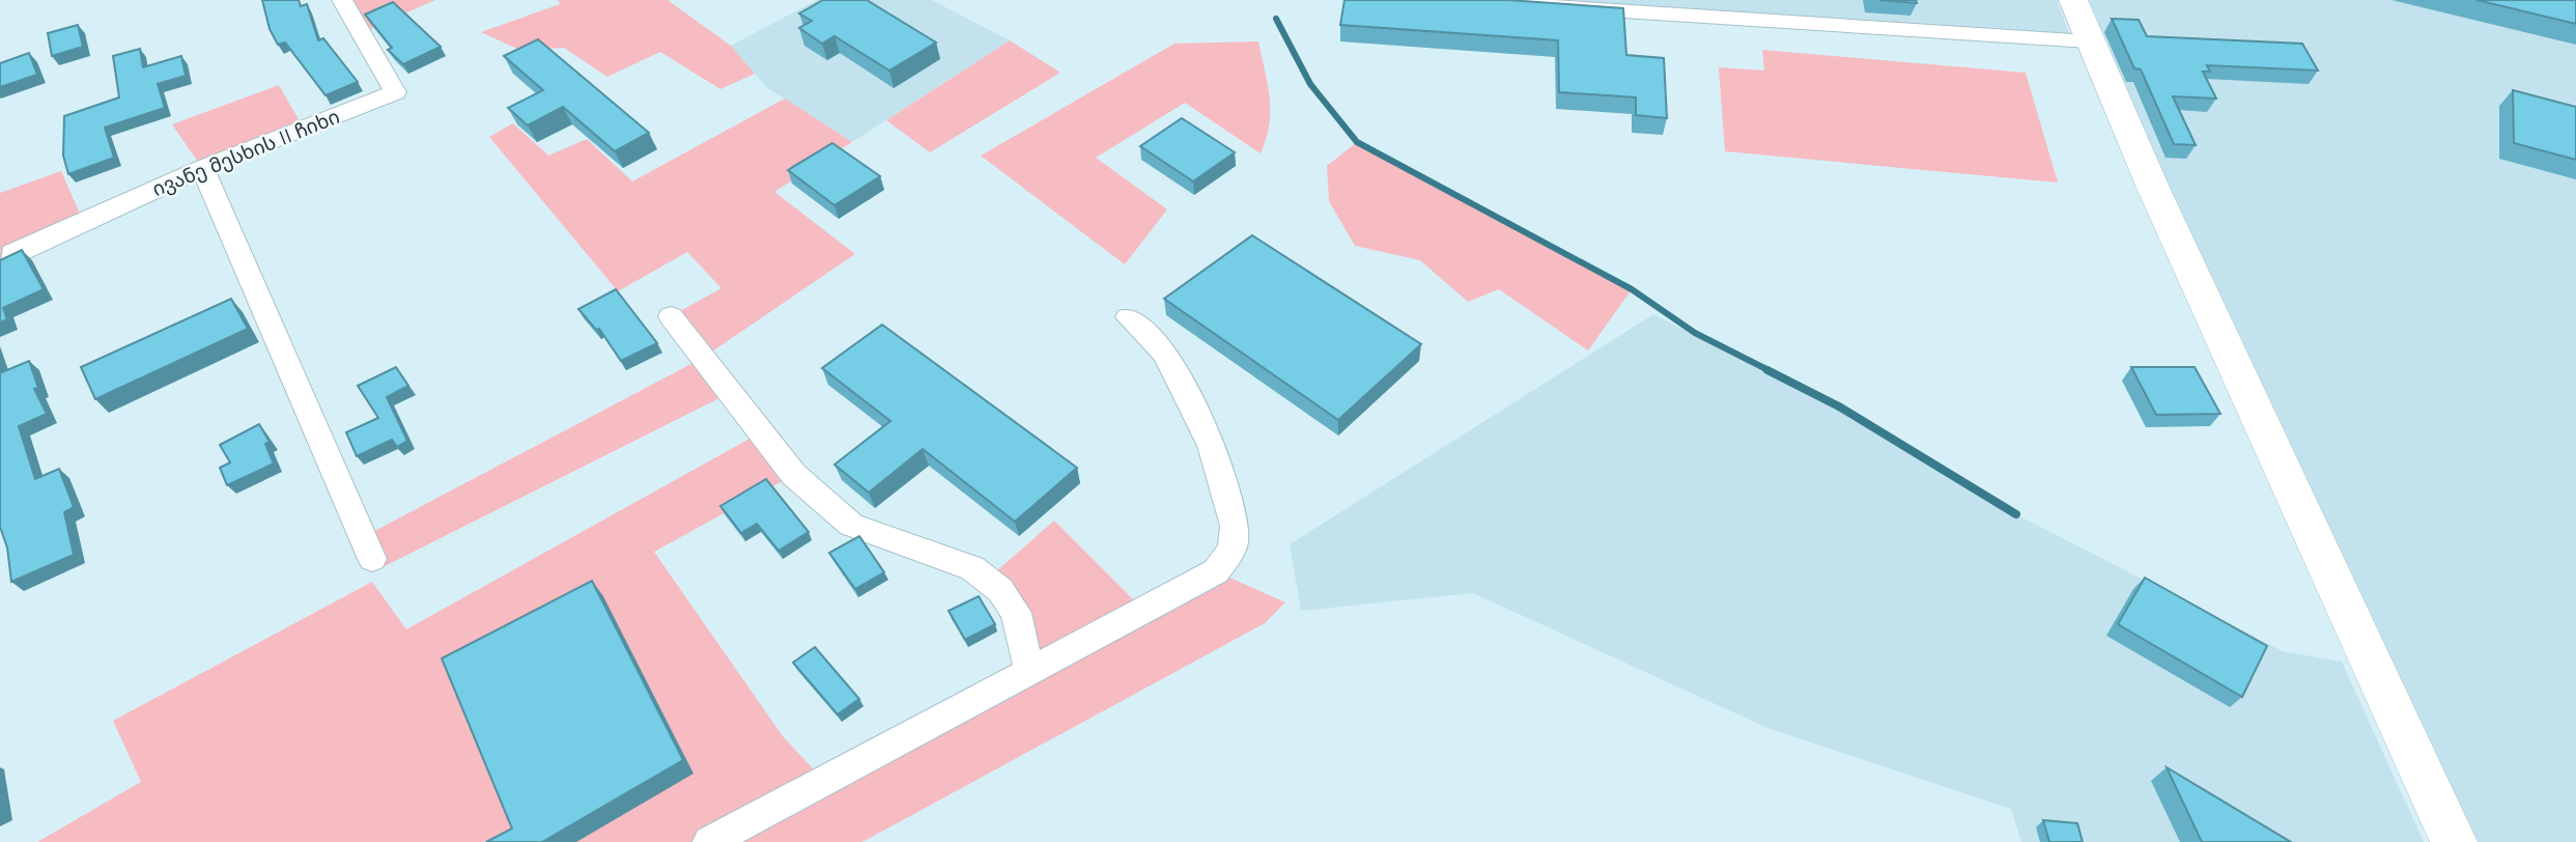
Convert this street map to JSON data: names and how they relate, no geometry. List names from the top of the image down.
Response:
{
  "streets": {
    "street": ["ივანე მესხის II ჩიხი"]
  }
}
